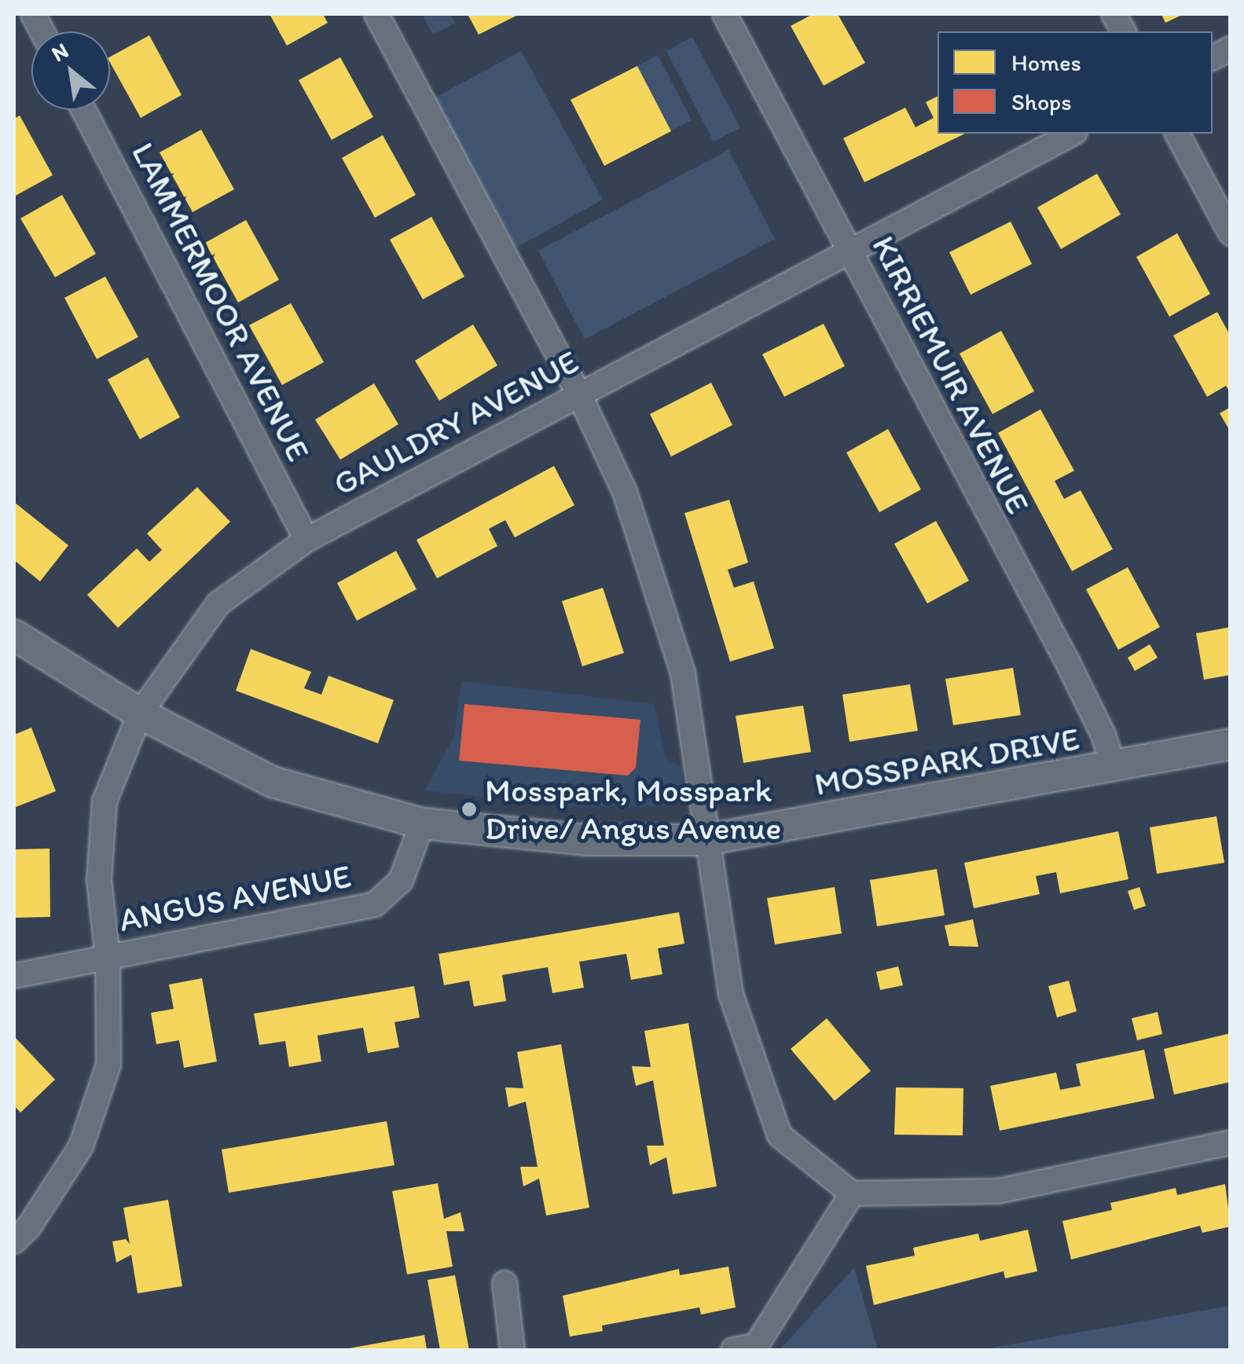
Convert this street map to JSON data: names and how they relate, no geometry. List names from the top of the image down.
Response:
{
  "streets": {
    "street": [
      "LAMMERMOOR AVENUE",
      "KIRRIEMUIR AVENUE",
      "GAULDRY AVENUE",
      "MOSSPARK DRIVE",
      "ANGUS AVENUE"
    ]
  },
  "crossings": [
    ["LAMMERMOOR AVENUE", "GAULDRY AVENUE"],
    ["KIRRIEMUIR AVENUE", "GAULDRY AVENUE"],
    ["KIRRIEMUIR AVENUE", "MOSSPARK DRIVE"],
    ["GAULDRY AVENUE", "MOSSPARK DRIVE"],
    ["GAULDRY AVENUE", "ANGUS AVENUE"],
    ["MOSSPARK DRIVE", "ANGUS AVENUE"]
  ],
  "places": ["Mosspark, Mosspark Drive/ Angus Avenue"],
  "legend": ["Homes", "Shops"],
  "north": "top left"
}
